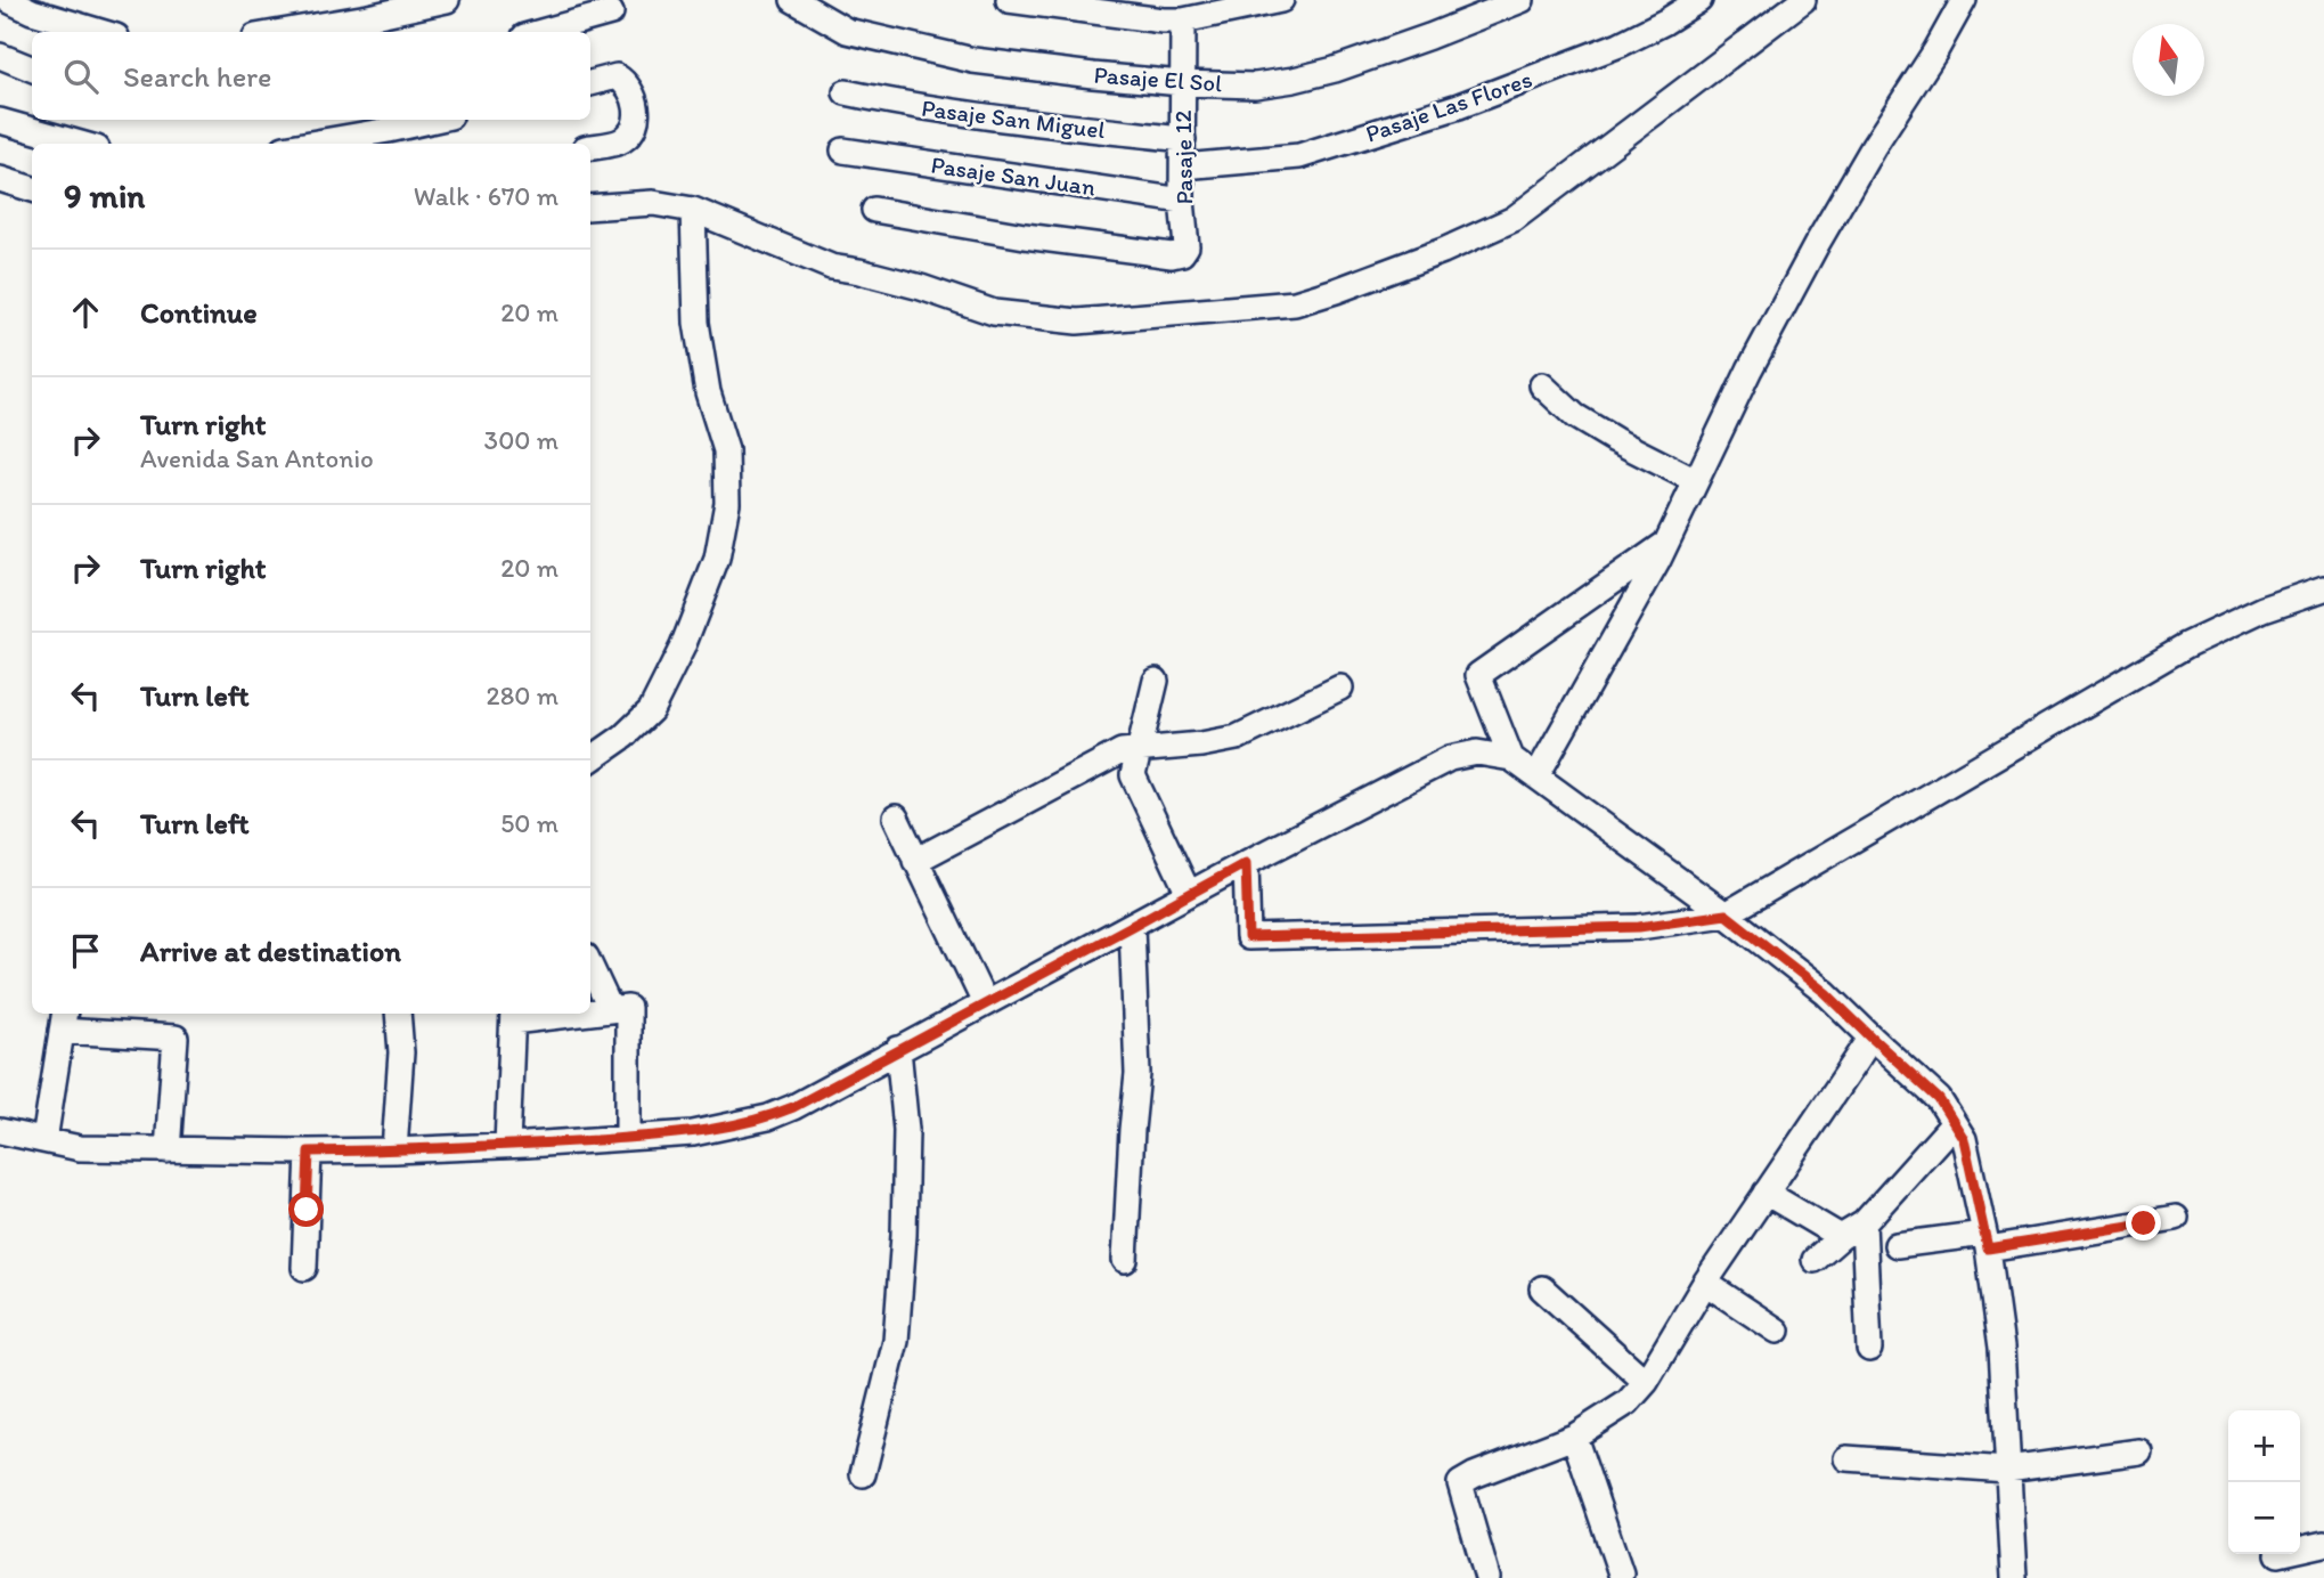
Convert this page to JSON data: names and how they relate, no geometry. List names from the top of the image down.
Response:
{
  "streets": {
    "street": [
      "Pasaje El Sol",
      "Pasaje Las Flores",
      "Pasaje San Miguel",
      "Pasaje 12",
      "Pasaje San Juan"
    ]
  },
  "crossings": [
    ["Pasaje El Sol", "Pasaje 12"],
    ["Pasaje Las Flores", "Pasaje 12"],
    ["Pasaje San Miguel", "Pasaje 12"],
    ["Pasaje 12", "Pasaje San Juan"]
  ],
  "north": "top",
  "page": {
    "search": "Search here",
    "heading": ["9 min", "Walk · 670 m"],
    "list": [
      ["Continue", "20 m"],
      ["Turn right", "Avenida San Antonio", "300 m"],
      ["Turn right", "20 m"],
      ["Turn left", "280 m"],
      ["Turn left", "50 m"],
      "Arrive at destination"
    ],
    "map_buttons": ["+", "−"]
  }
}
